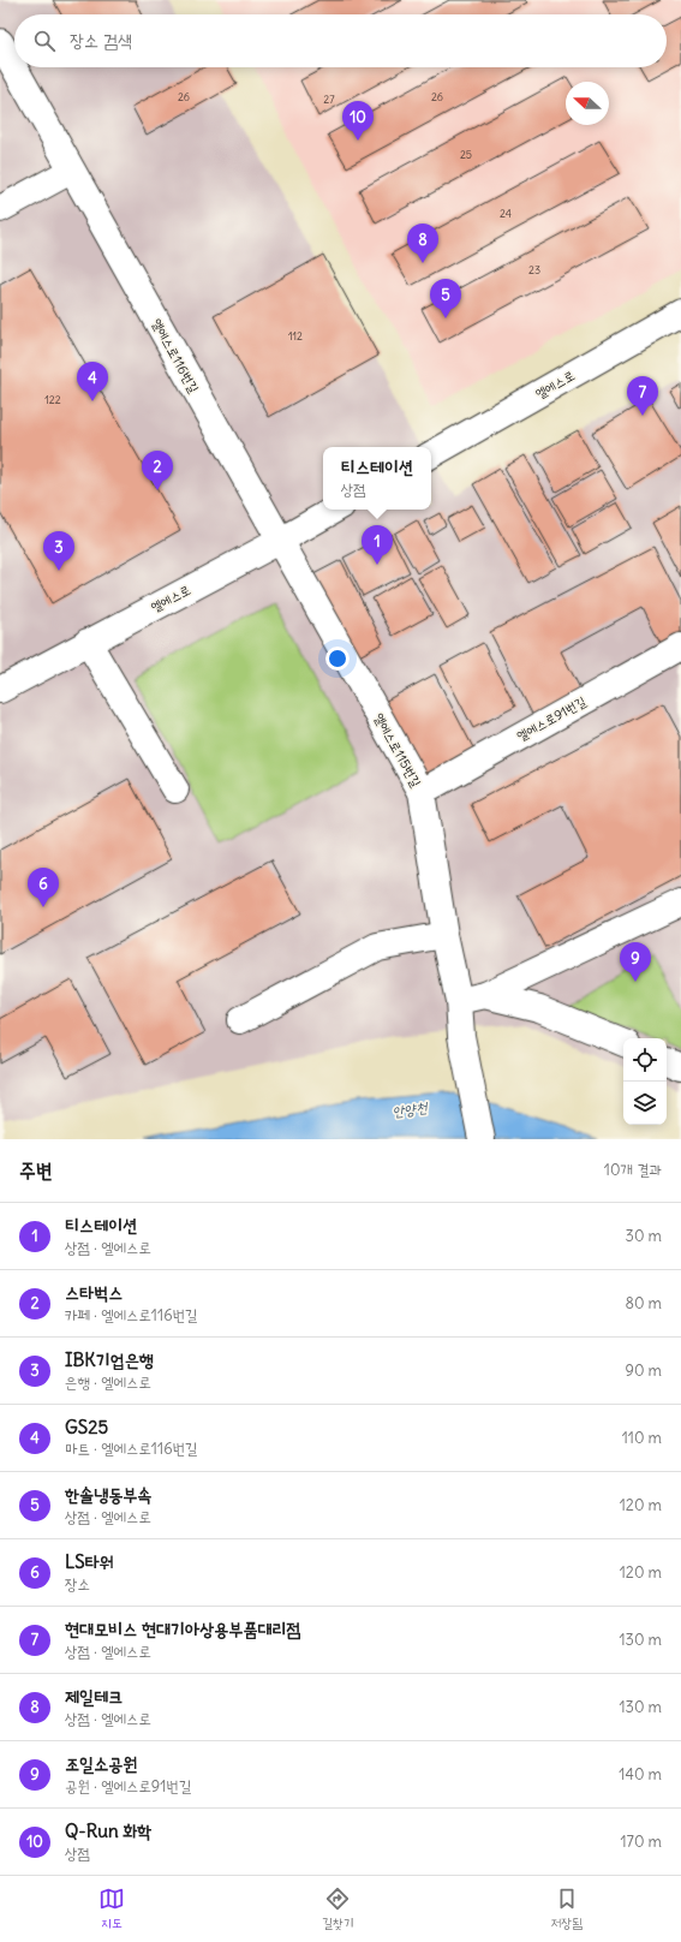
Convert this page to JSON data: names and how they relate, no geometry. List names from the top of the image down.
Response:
{
  "streets": {
    "street": [
      "엘에스로116번길",
      "엘에스로",
      "엘에스로91번길",
      "엘에스로115번길"
    ]
  },
  "crossings": [
    ["엘에스로116번길", "엘에스로"],
    ["엘에스로116번길", "엘에스로115번길"],
    ["엘에스로", "엘에스로115번길"],
    ["엘에스로91번길", "엘에스로115번길"]
  ],
  "water": ["안양천"],
  "house_numbers": [
    "26",
    "26",
    "27",
    "25",
    "24",
    "23",
    "112",
    "122"
  ],
  "north": "left",
  "page": {
    "search": "장소 검색",
    "pins": [
      "10",
      "8",
      "5",
      "4",
      "7",
      "2",
      "1",
      "3",
      "6",
      "9"
    ],
    "popup": ["티스테이션", "상점"],
    "heading": ["주변", "10개 결과"],
    "list": [
      {
        "mark": "1",
        "name": "티스테이션",
        "note": "상점 · 엘에스로",
        "value": "30 m"
      },
      {
        "mark": "2",
        "name": "스타벅스",
        "note": "카페 · 엘에스로116번길",
        "value": "80 m"
      },
      {
        "mark": "3",
        "name": "IBK기업은행",
        "note": "은행 · 엘에스로",
        "value": "90 m"
      },
      {
        "mark": "4",
        "name": "GS25",
        "note": "마트 · 엘에스로116번길",
        "value": "110 m"
      },
      {
        "mark": "5",
        "name": "한솔냉동부속",
        "note": "상점 · 엘에스로",
        "value": "120 m"
      },
      {
        "mark": "6",
        "name": "LS타워",
        "note": "장소",
        "value": "120 m"
      },
      {
        "mark": "7",
        "name": "현대모비스 현대기아상용부품대리점",
        "note": "상점 · 엘에스로",
        "value": "130 m"
      },
      {
        "mark": "8",
        "name": "제일테크",
        "note": "상점 · 엘에스로",
        "value": "130 m"
      },
      {
        "mark": "9",
        "name": "조일소공원",
        "note": "공원 · 엘에스로91번길",
        "value": "140 m"
      },
      {
        "mark": "10",
        "name": "Q-Run 화학",
        "note": "상점",
        "value": "170 m"
      }
    ],
    "nav": ["지도", "길찾기", "저장됨"]
  }
}
